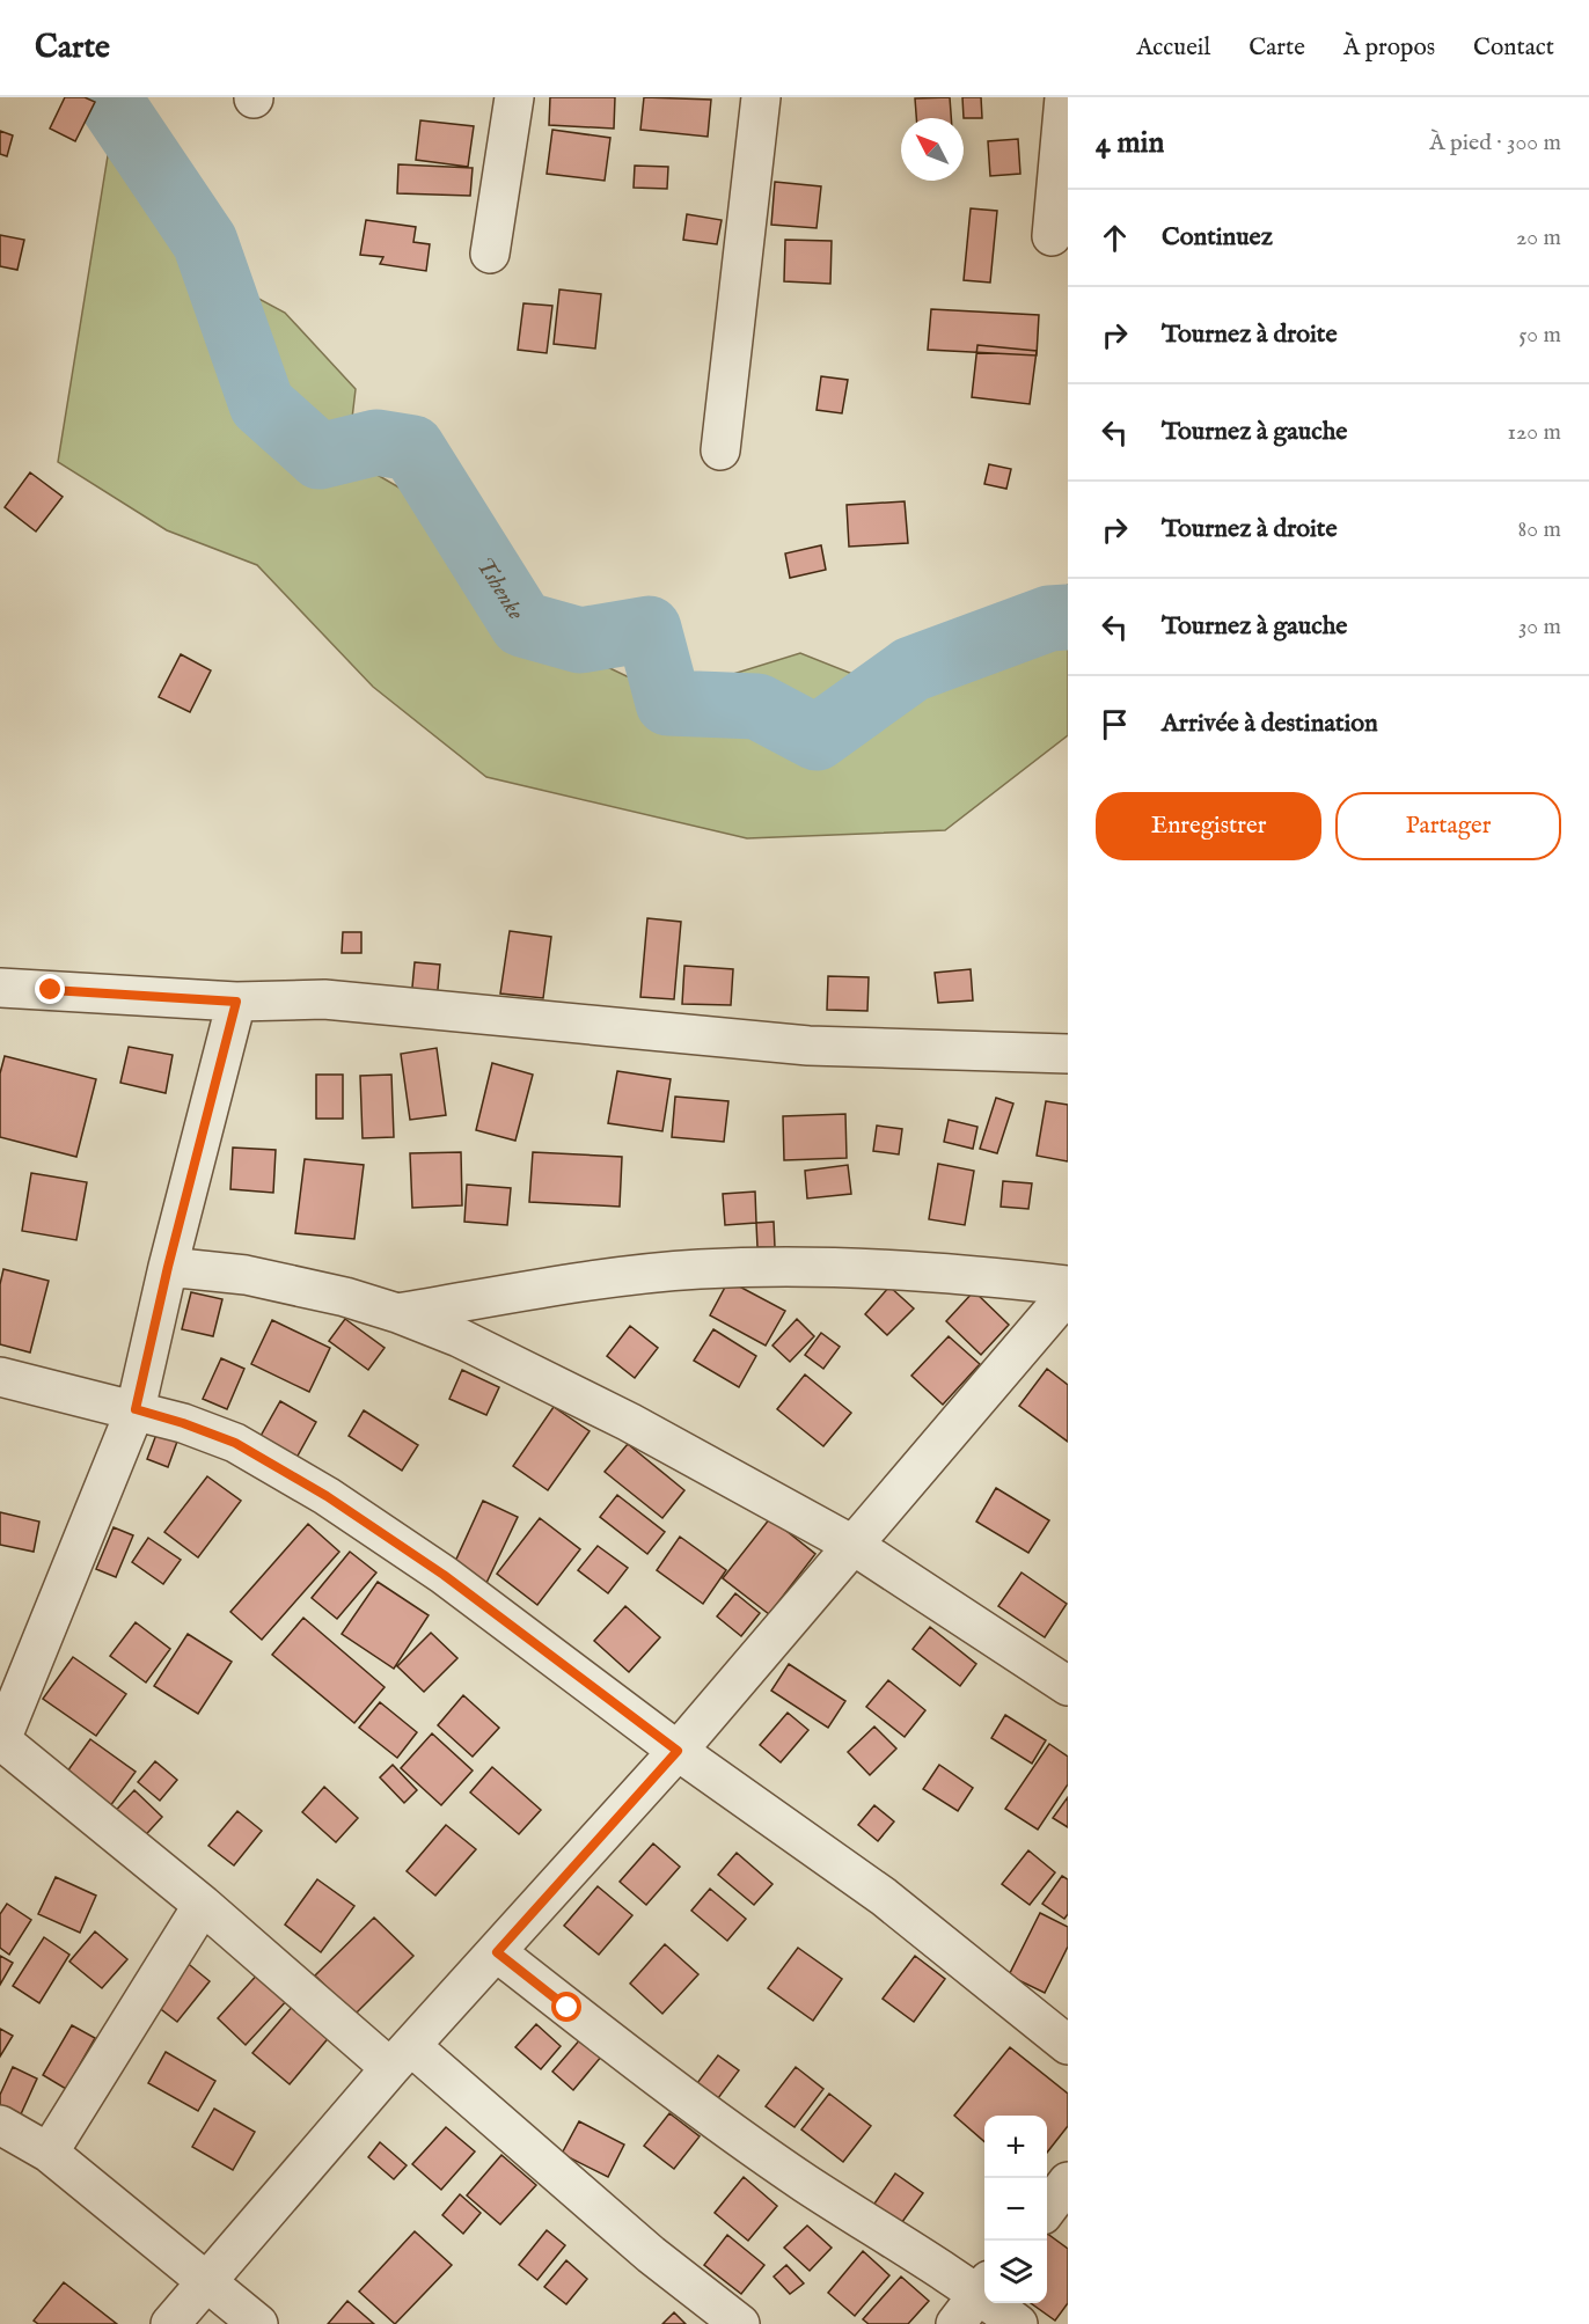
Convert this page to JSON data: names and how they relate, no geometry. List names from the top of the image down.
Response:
{
  "water": ["Tshenke"],
  "north": "top left",
  "page": {
    "header": "Carte",
    "nav": [
      "Accueil",
      "Carte",
      "À propos",
      "Contact"
    ],
    "heading": ["4 min", "À pied · 300 m"],
    "list": [
      ["Continuez", "20 m"],
      ["Tournez à droite", "50 m"],
      ["Tournez à gauche", "120 m"],
      ["Tournez à droite", "80 m"],
      ["Tournez à gauche", "30 m"],
      "Arrivée à destination"
    ],
    "buttons": ["Enregistrer", "Partager"],
    "map_buttons": ["+", "−"]
  }
}
